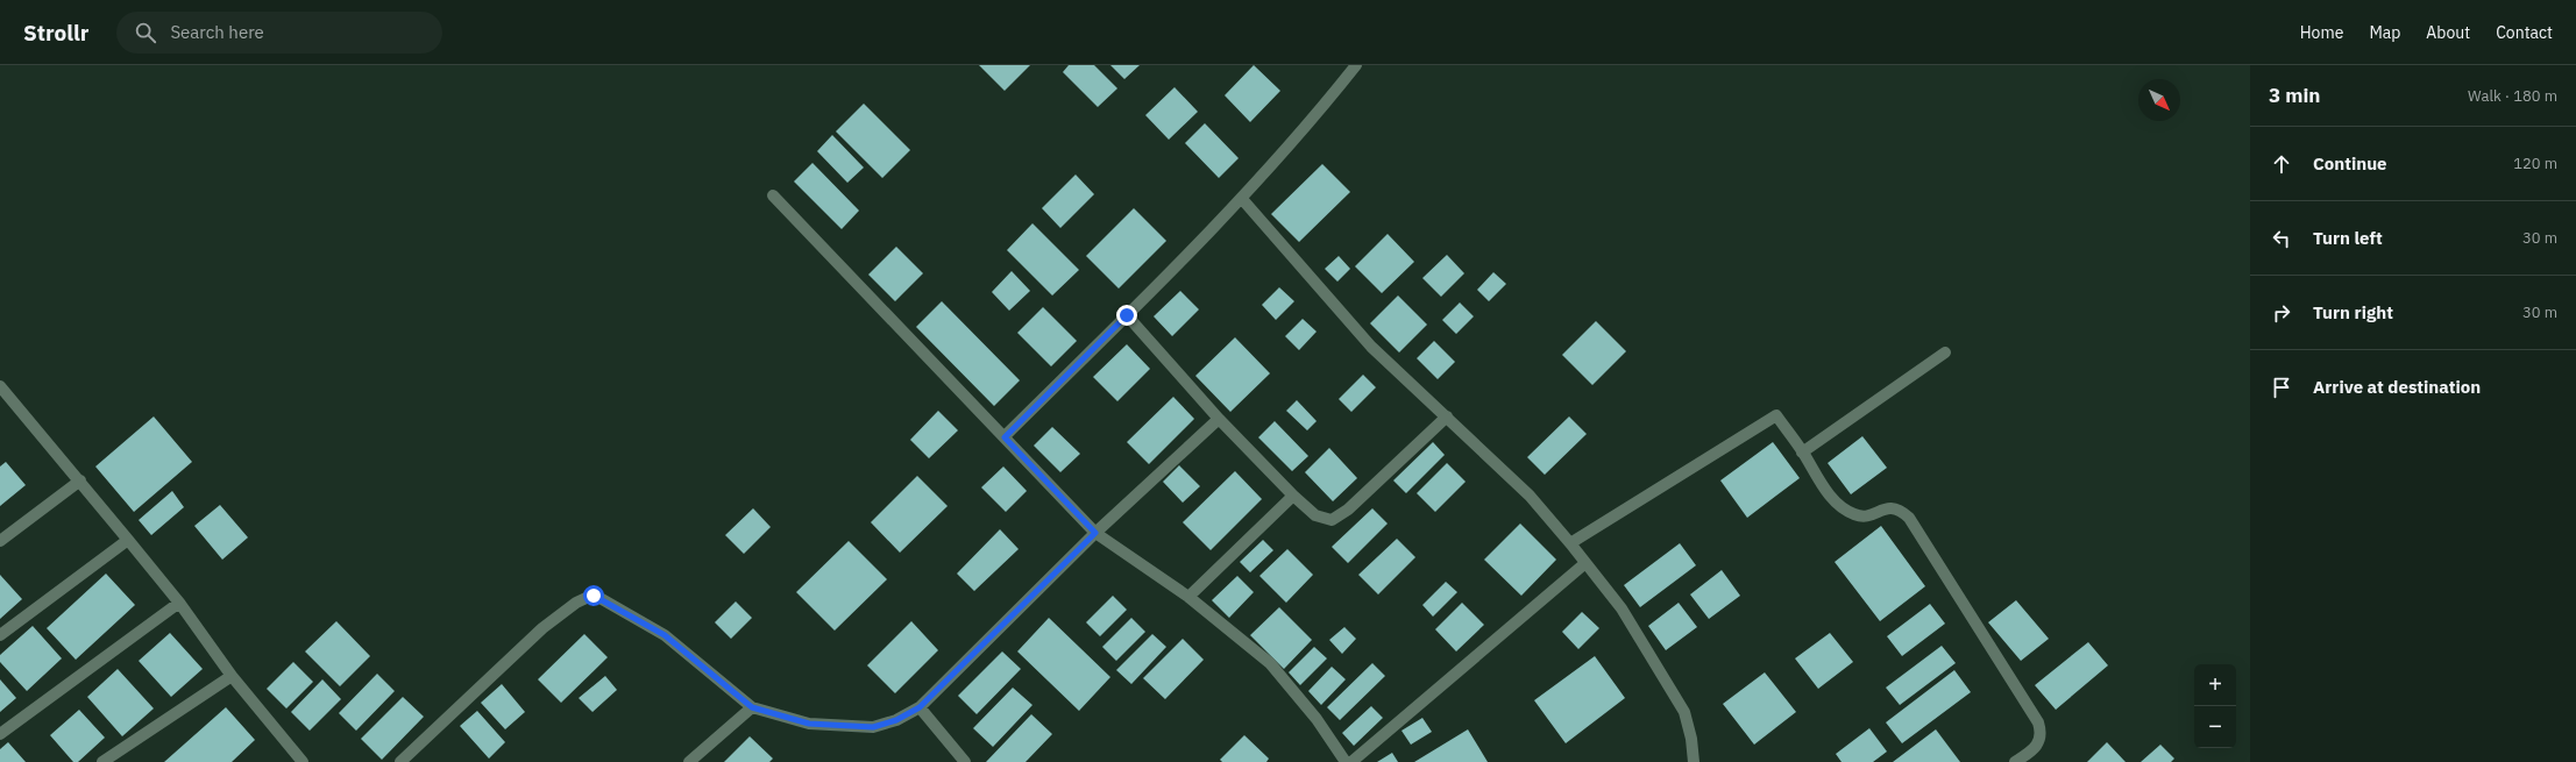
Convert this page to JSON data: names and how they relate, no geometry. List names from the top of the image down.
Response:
{
  "north": "bottom right",
  "page": {
    "header": "Strollr",
    "search": "Search here",
    "nav": [
      "Home",
      "Map",
      "About",
      "Contact"
    ],
    "heading": ["3 min", "Walk · 180 m"],
    "list": [
      ["Continue", "120 m"],
      ["Turn left", "30 m"],
      ["Turn right", "30 m"],
      "Arrive at destination"
    ],
    "map_buttons": ["+", "−"]
  }
}
